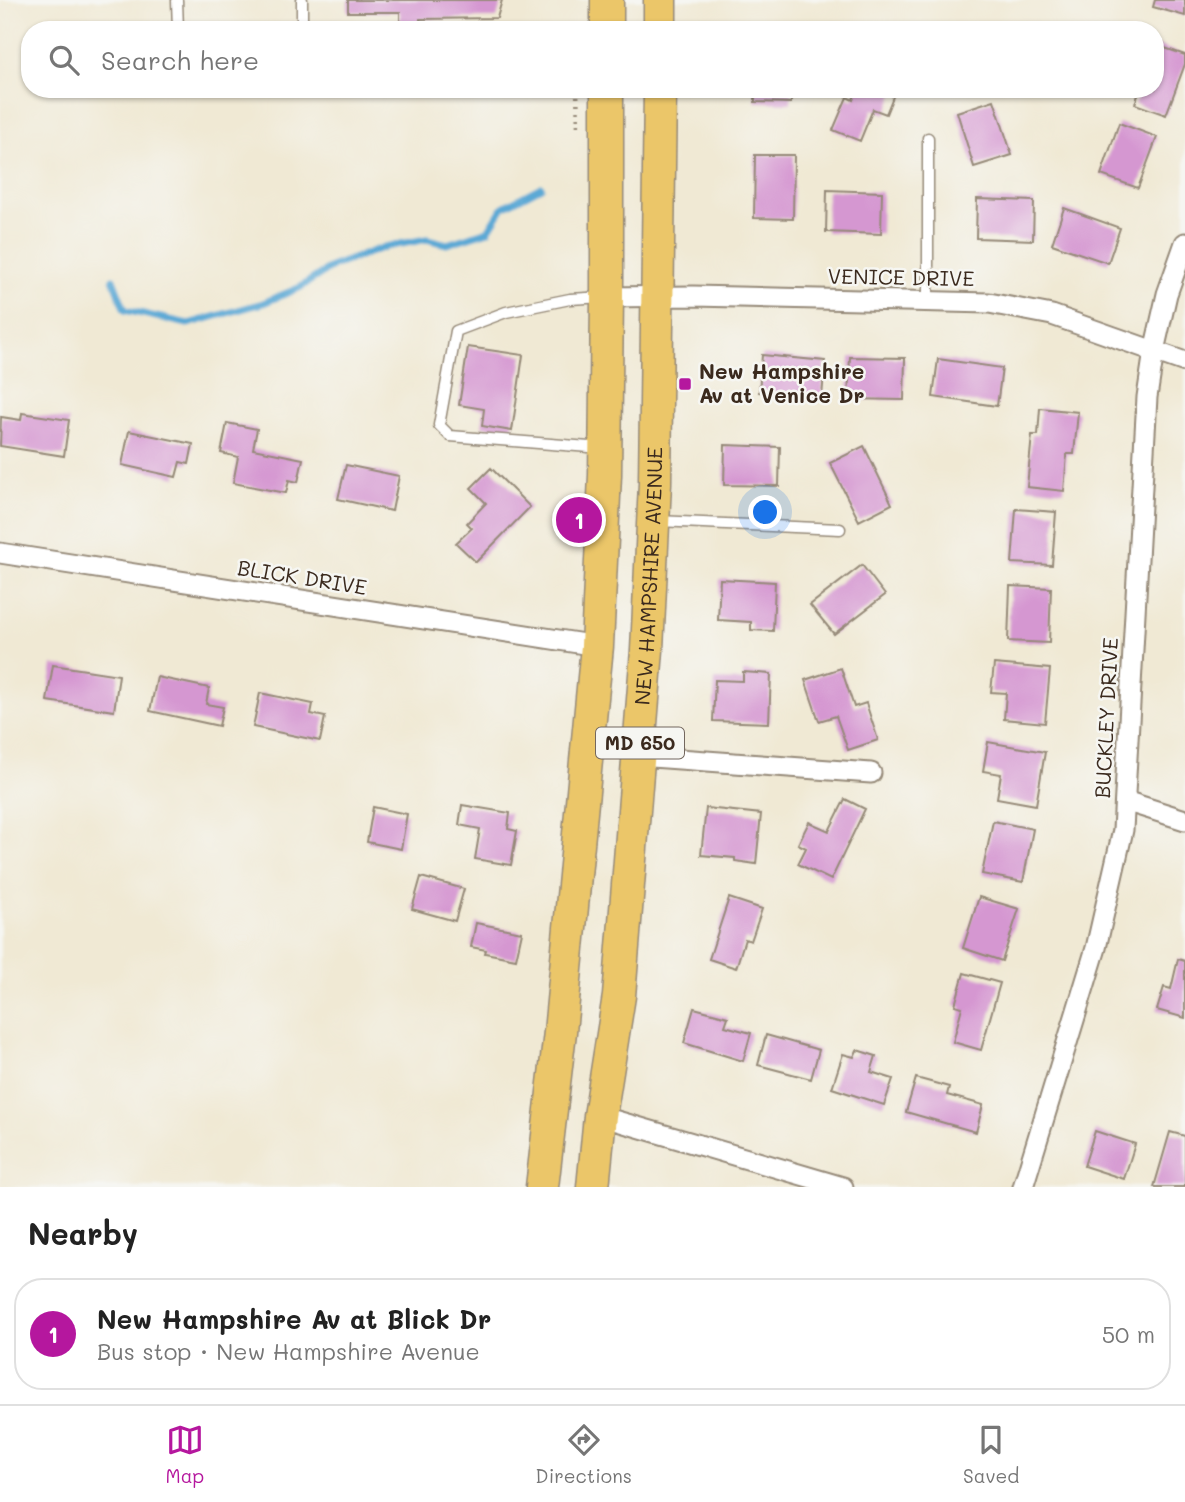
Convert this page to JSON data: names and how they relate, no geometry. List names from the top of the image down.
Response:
{
  "streets": {
    "main road": ["NEW HAMPSHIRE AVENUE", "MD 650"],
    "street": ["VENICE DRIVE", "BLICK DRIVE", "BUCKLEY DRIVE"]
  },
  "crossings": [
    ["VENICE DRIVE", "NEW HAMPSHIRE AVENUE"],
    ["VENICE DRIVE", "BUCKLEY DRIVE"],
    ["VENICE DRIVE", "MD 650"],
    ["BLICK DRIVE", "MD 650"]
  ],
  "places": {
    "transit": ["New Hampshire Av at Venice Dr"]
  },
  "page": {
    "search": "Search here",
    "pins": "1",
    "heading": "Nearby",
    "list": [
      {
        "mark": "1",
        "name": "New Hampshire Av at Blick Dr",
        "note": "Bus stop · New Hampshire Avenue",
        "value": "50 m"
      }
    ],
    "nav": ["Map", "Directions", "Saved"]
  }
}
